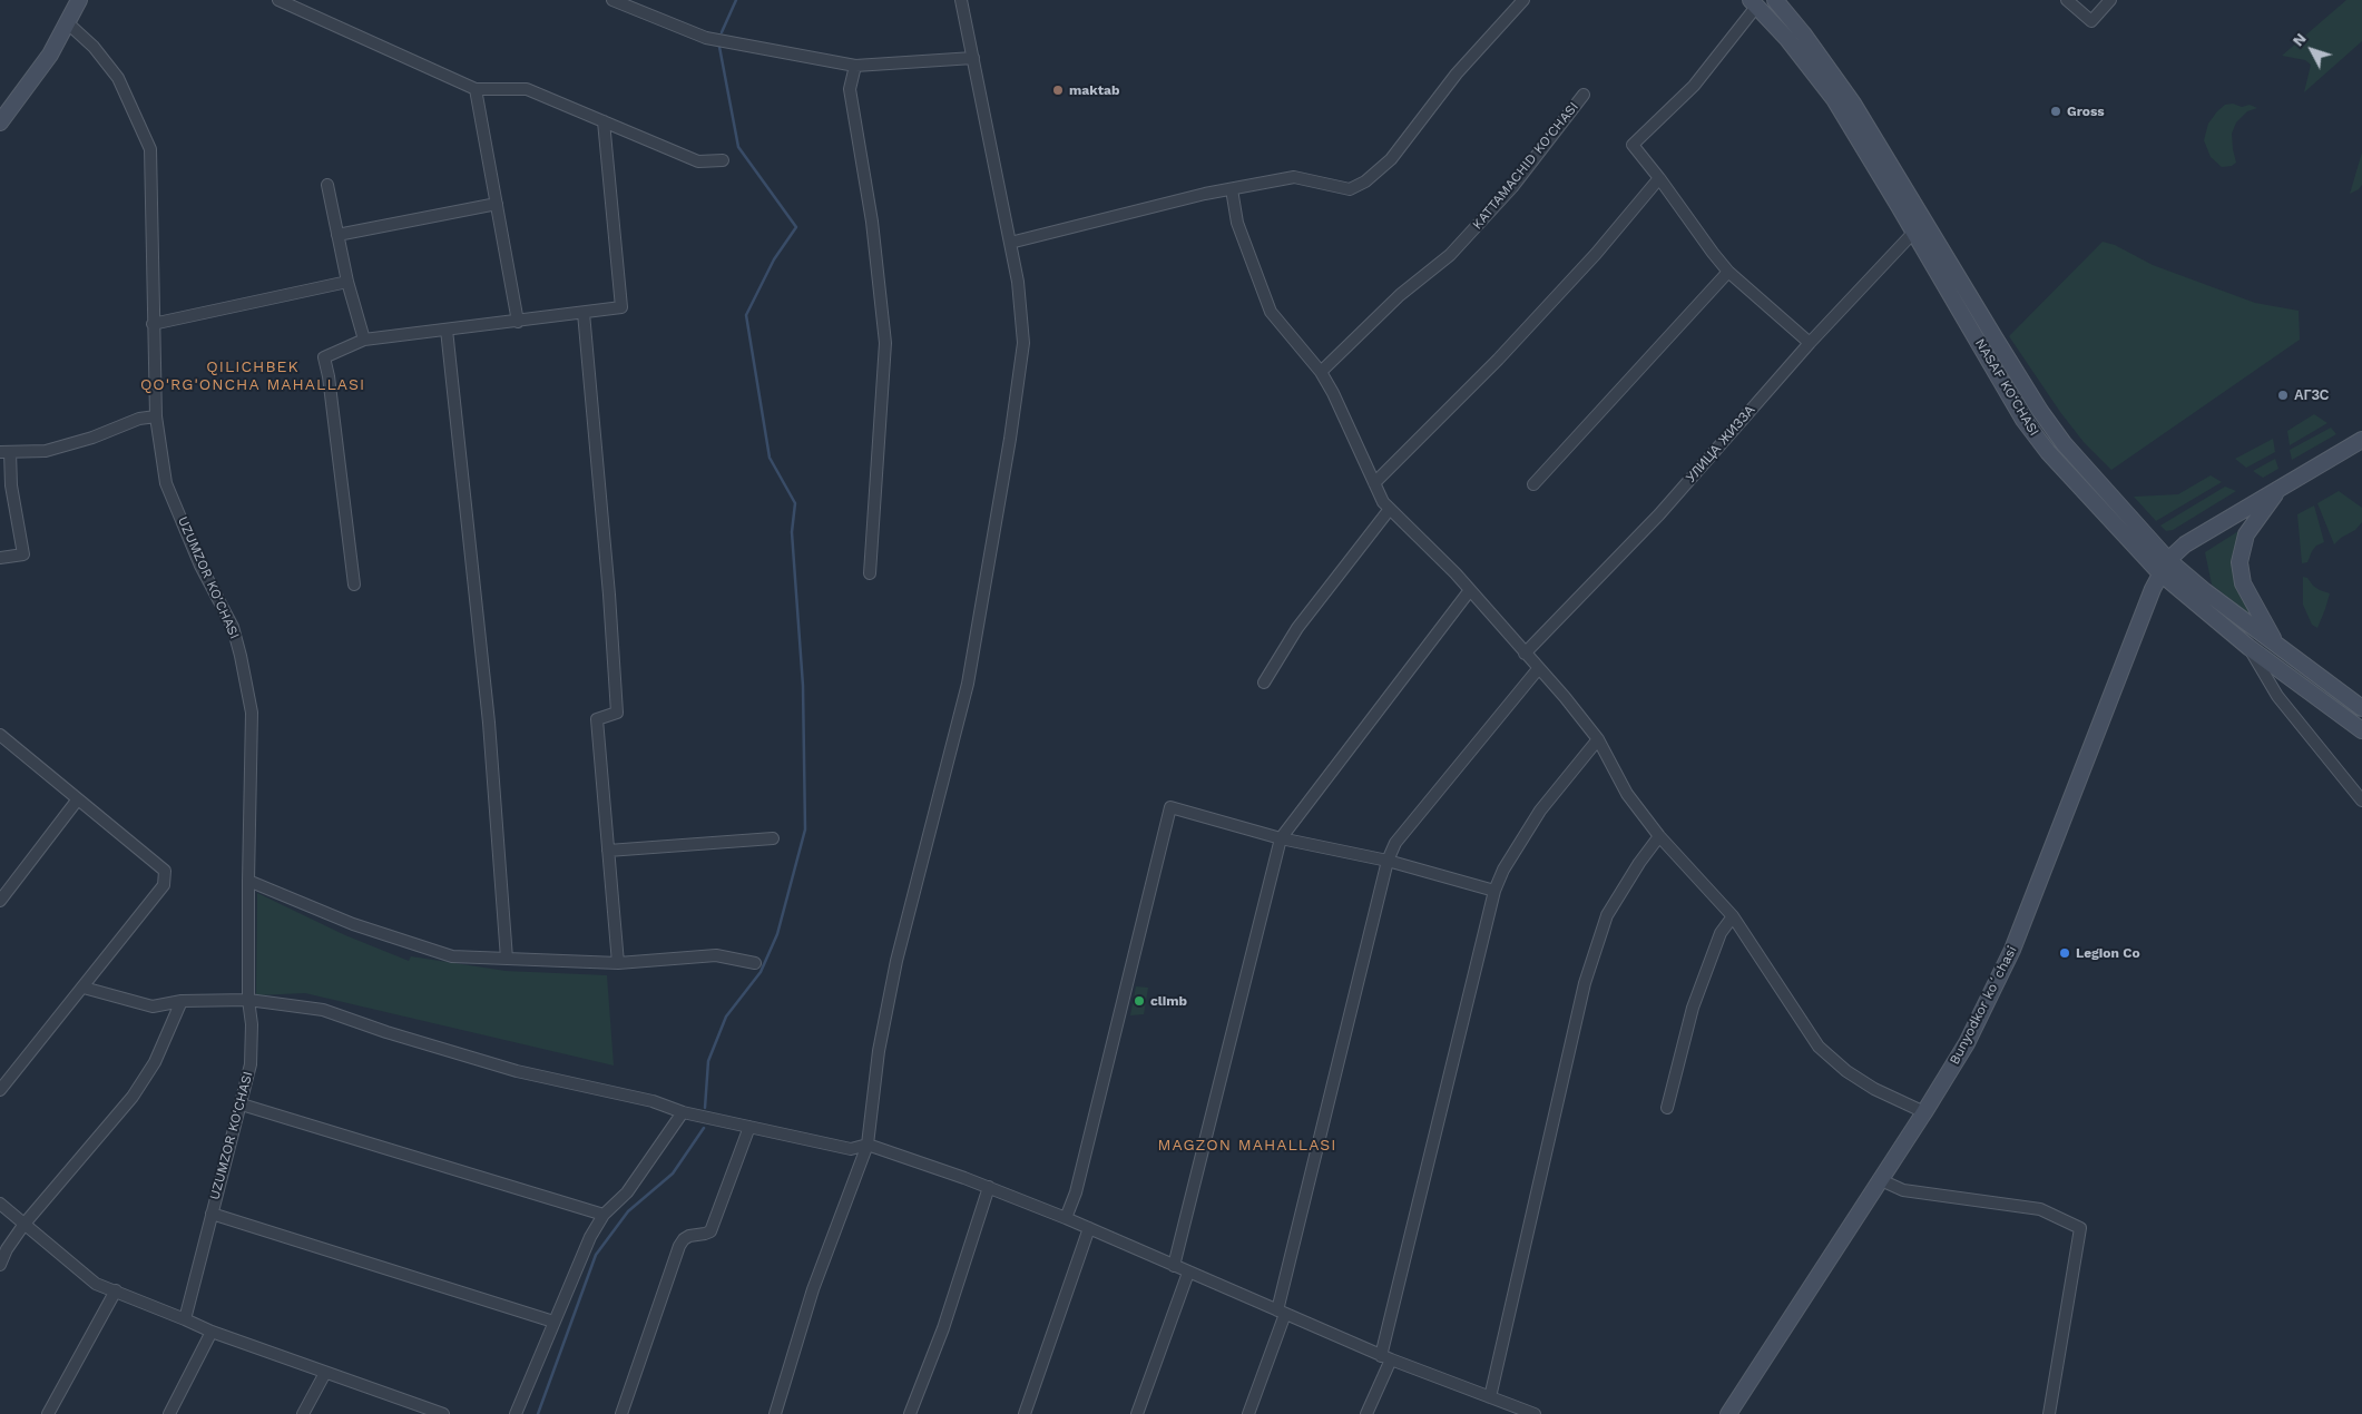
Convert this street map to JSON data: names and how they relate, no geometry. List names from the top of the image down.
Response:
{
  "streets": {
    "main road": ["NASAF KO‘CHASI", "Bunyodkor koʻchasi"],
    "street": ["KATTAMACHID KO'CHASI", "УЛИЦА ЖИЗЗА", "UZUMZOR KO'CHASI"]
  },
  "crossings": [
    ["NASAF KO‘CHASI", "УЛИЦА ЖИЗЗА"],
    ["NASAF KO‘CHASI", "Bunyodkor koʻchasi"]
  ],
  "districts": ["QILICHBEK QO'RG'ONCHA MAHALLASI", "MAGZON MAHALLASI"],
  "places": [
    "maktab",
    "Gross",
    "АГЗС",
    "Legion Co",
    "climb"
  ],
  "north": "top left"
}
